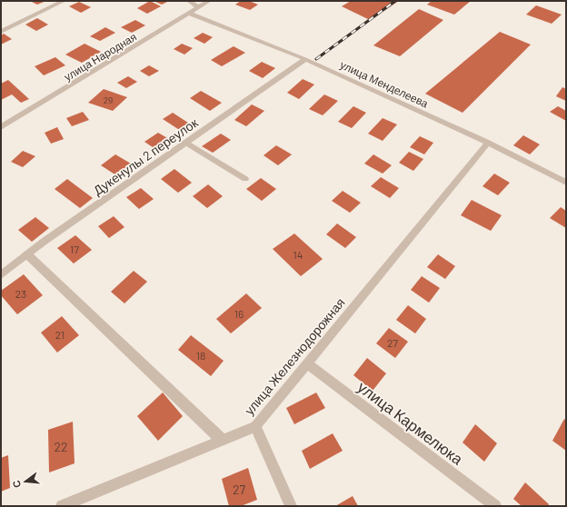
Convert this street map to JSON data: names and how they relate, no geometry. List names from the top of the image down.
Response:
{
  "streets": {
    "street": [
      "улица Народная",
      "улица Менделеева",
      "Дукенулы 2 переулок",
      "улица Железнодорожная",
      "улица Кармелюка"
    ]
  },
  "crossings": [
    ["улица Народная", "улица Менделеева"],
    ["улица Менделеева", "Дукенулы 2 переулок"],
    ["улица Менделеева", "улица Железнодорожная"],
    ["улица Железнодорожная", "улица Кармелюка"]
  ],
  "house_numbers": [
    "29",
    "17",
    "14",
    "23",
    "16",
    "21",
    "27",
    "18",
    "22",
    "27"
  ],
  "north": "left"
}
